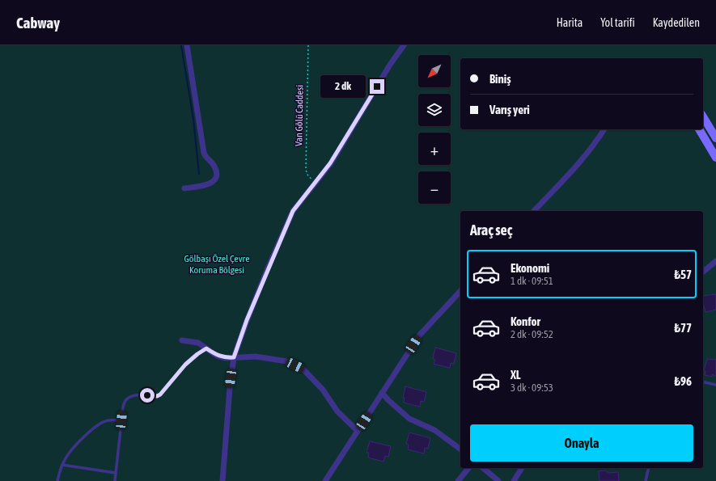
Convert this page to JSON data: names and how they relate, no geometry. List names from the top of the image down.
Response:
{
  "streets": {
    "path": ["Van Gölü Caddesi"]
  },
  "parks": ["Gölbaşı Özel Çevre Koruma Bölgesi"],
  "north": "bottom left",
  "page": {
    "header": "Cabway",
    "nav": ["Harita", "Yol tarifi", "Kaydedilen"],
    "map_buttons": ["+", "−"],
    "banner": ["Biniş", "Varış yeri"],
    "bubble": "2 dk",
    "heading": "Araç seç",
    "list": [
      {
        "name": "Ekonomi",
        "note": "1 dk · 09:51",
        "value": "₺57"
      },
      {
        "name": "Konfor",
        "note": "2 dk · 09:52",
        "value": "₺77"
      },
      {
        "name": "XL",
        "note": "3 dk · 09:53",
        "value": "₺96"
      }
    ],
    "buttons": "Onayla"
  }
}
